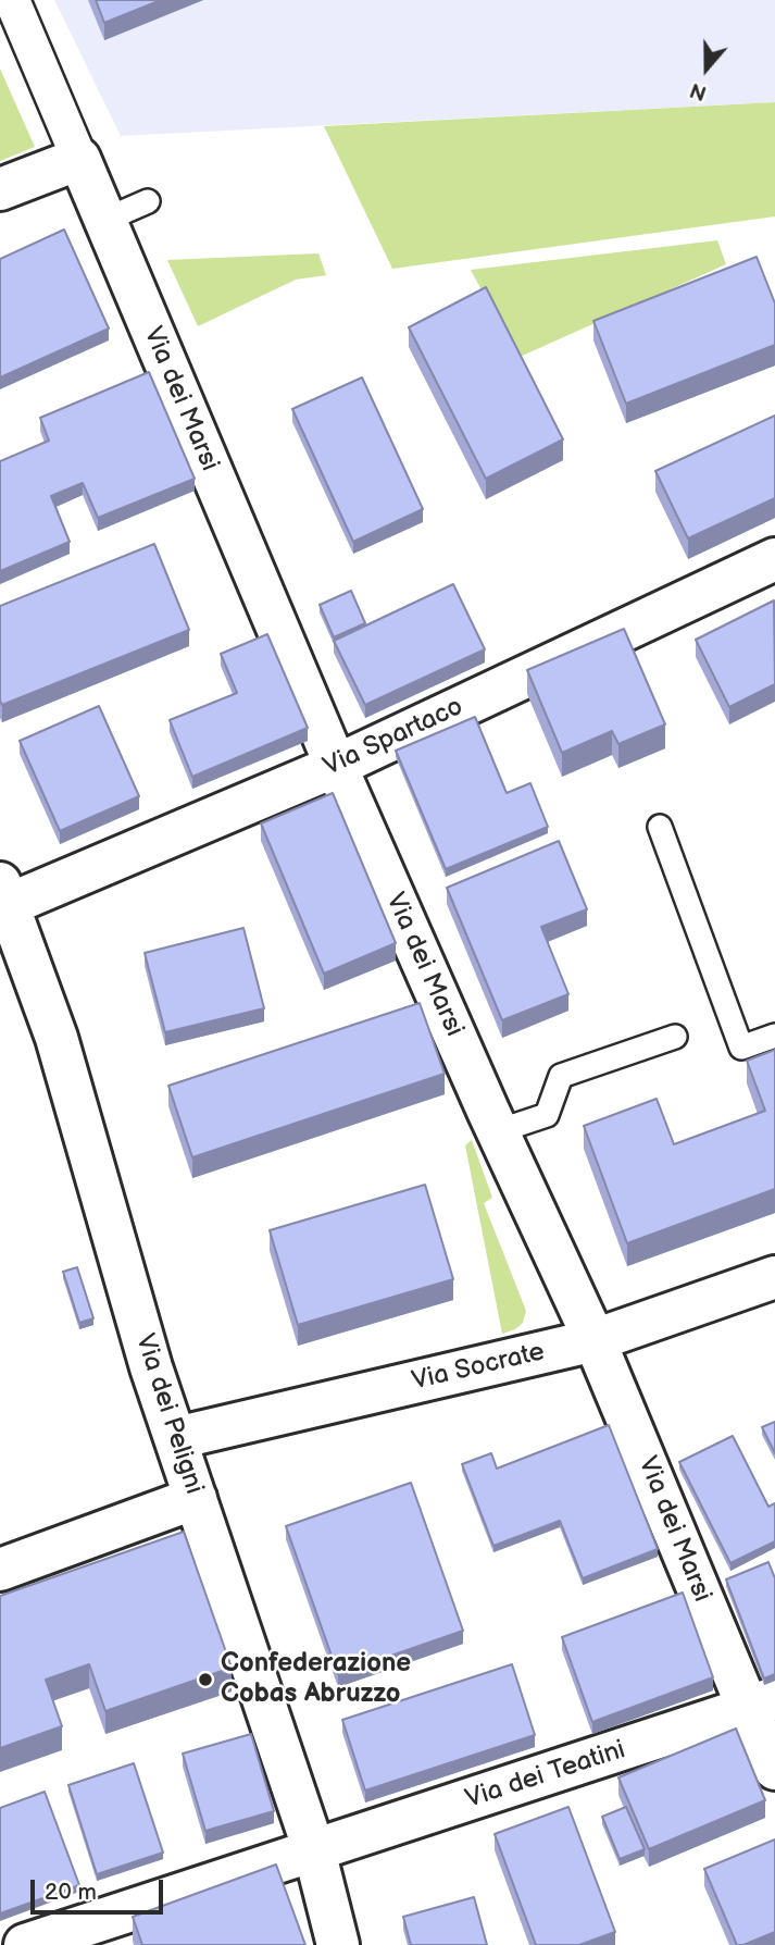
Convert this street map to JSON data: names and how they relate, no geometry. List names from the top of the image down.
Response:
{
  "streets": {
    "street": [
      "Via dei Marsi",
      "Via Spartaco",
      "Via Socrate",
      "Via dei Peligni",
      "Via dei Teatini"
    ]
  },
  "crossings": [
    ["Via dei Marsi", "Via Spartaco"],
    ["Via dei Marsi", "Via Socrate"],
    ["Via dei Marsi", "Via dei Teatini"],
    ["Via Spartaco", "Via dei Peligni"],
    ["Via Socrate", "Via dei Peligni"],
    ["Via dei Peligni", "Via dei Teatini"]
  ],
  "places": ["Confederazione Cobas Abruzzo"],
  "scale_bar": "20 m",
  "north": "bottom"
}
